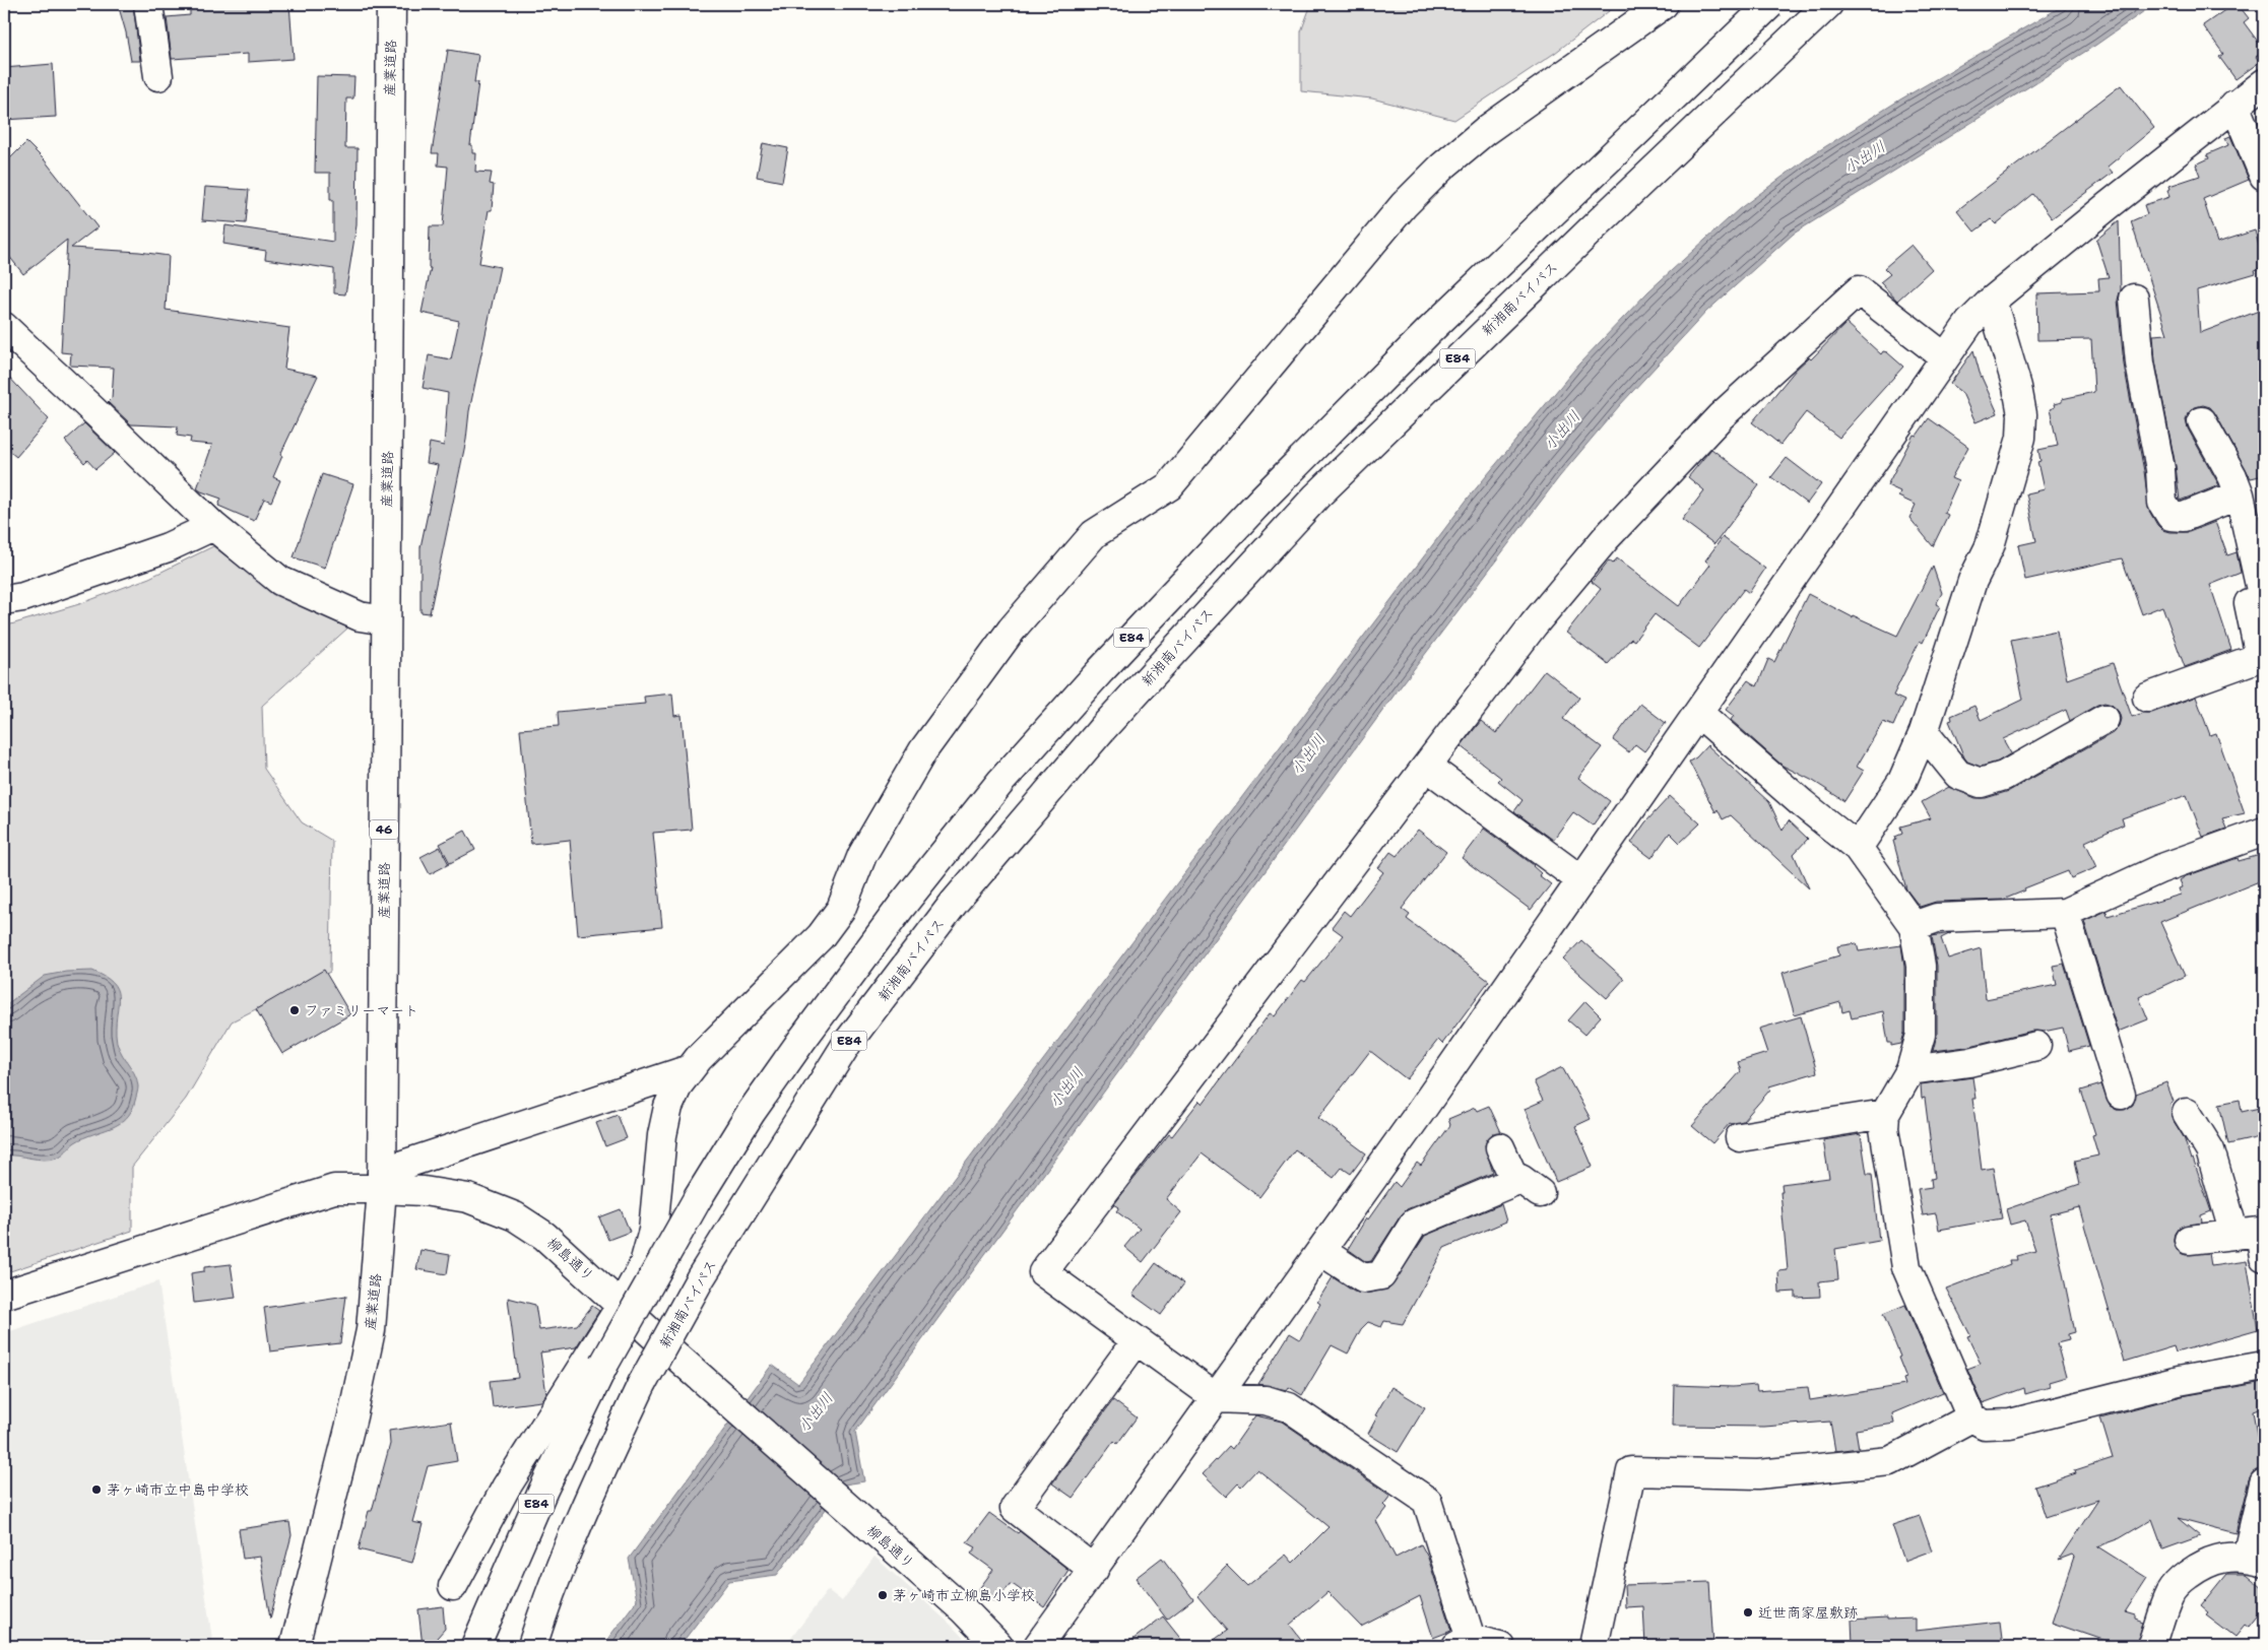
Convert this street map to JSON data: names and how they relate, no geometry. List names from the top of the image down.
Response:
{
  "streets": {
    "main road": [
      "産業道路",
      "新湘南バイパス",
      "E84",
      "46",
      "柳島通り"
    ]
  },
  "crossings": [
    ["産業道路", "柳島通り"]
  ],
  "water": ["小出川"],
  "places": [
    "ファミリーマート",
    "茅ヶ崎市立中島中学校",
    "茅ヶ崎市立柳島小学校",
    "近世商家屋敷跡"
  ]
}
